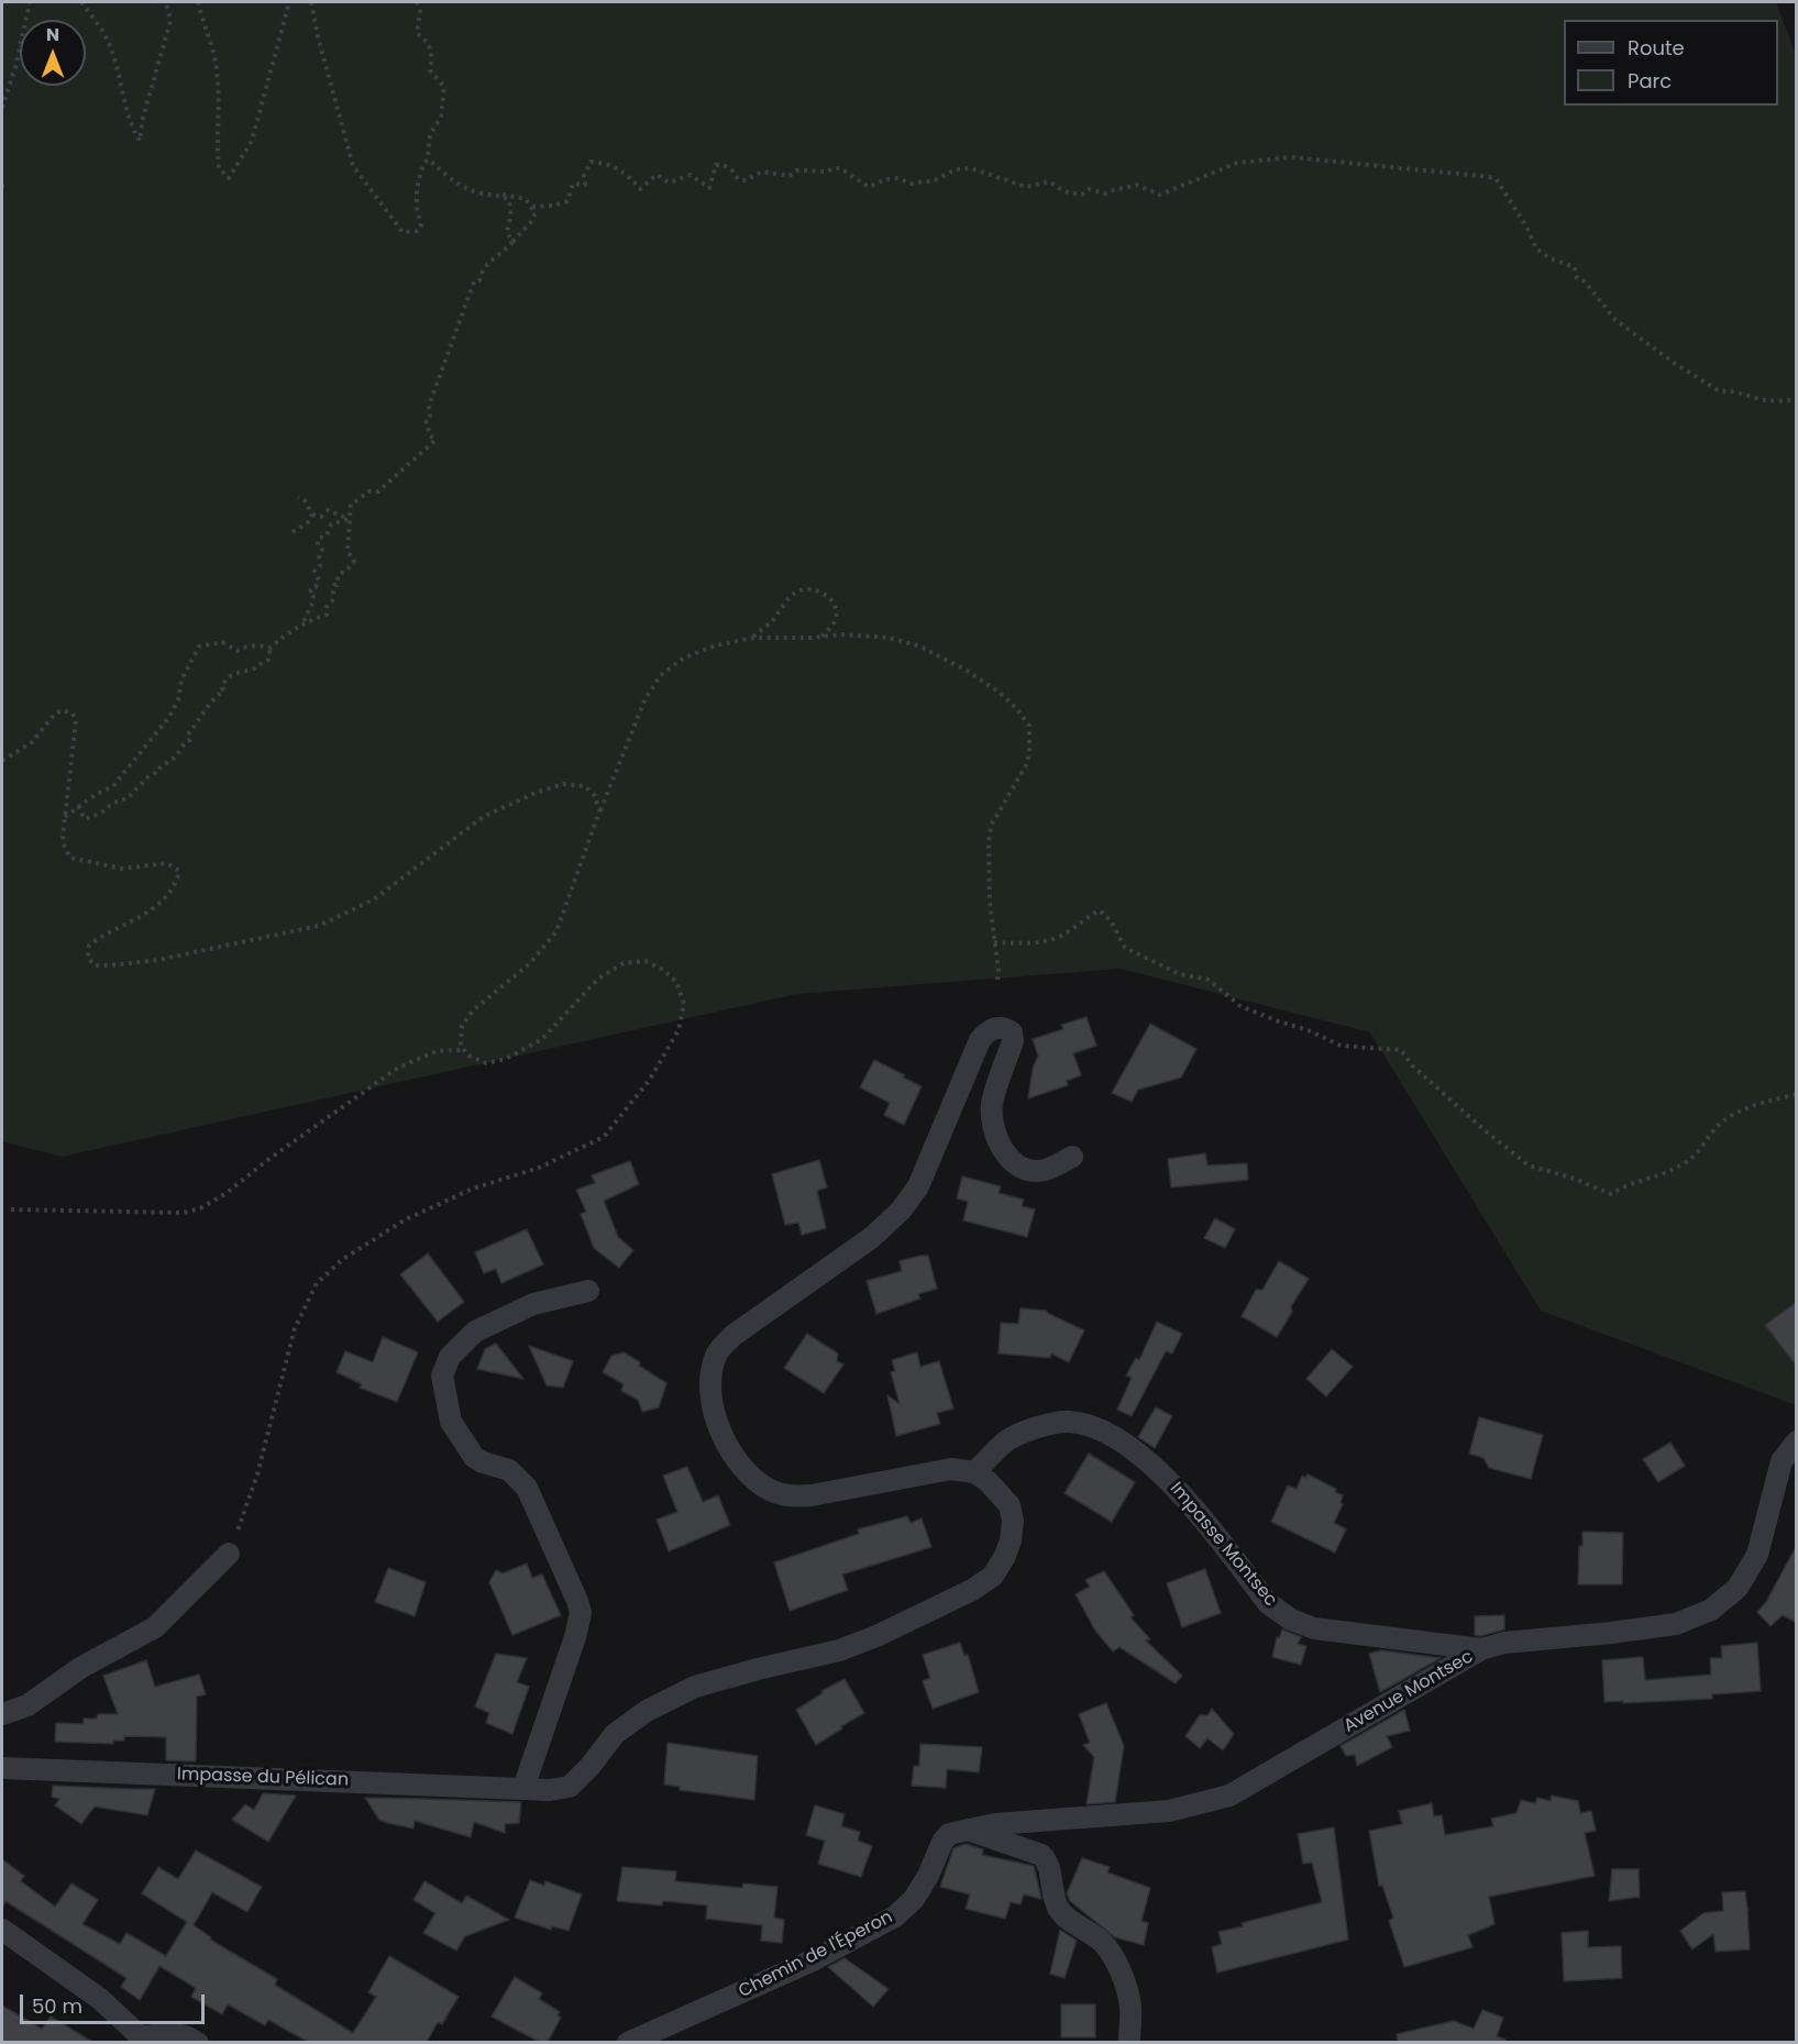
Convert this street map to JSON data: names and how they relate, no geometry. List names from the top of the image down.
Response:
{
  "streets": {
    "street": [
      "Impasse Montsec",
      "Avenue Montsec",
      "Impasse du Pélican",
      "Chemin de l'Éperon"
    ]
  },
  "crossings": [
    ["Impasse Montsec", "Avenue Montsec"],
    ["Impasse Montsec", "Impasse du Pélican"],
    ["Avenue Montsec", "Chemin de l'Éperon"]
  ],
  "legend": ["Route", "Parc"],
  "scale_bar": "50 m",
  "north": "top"
}
